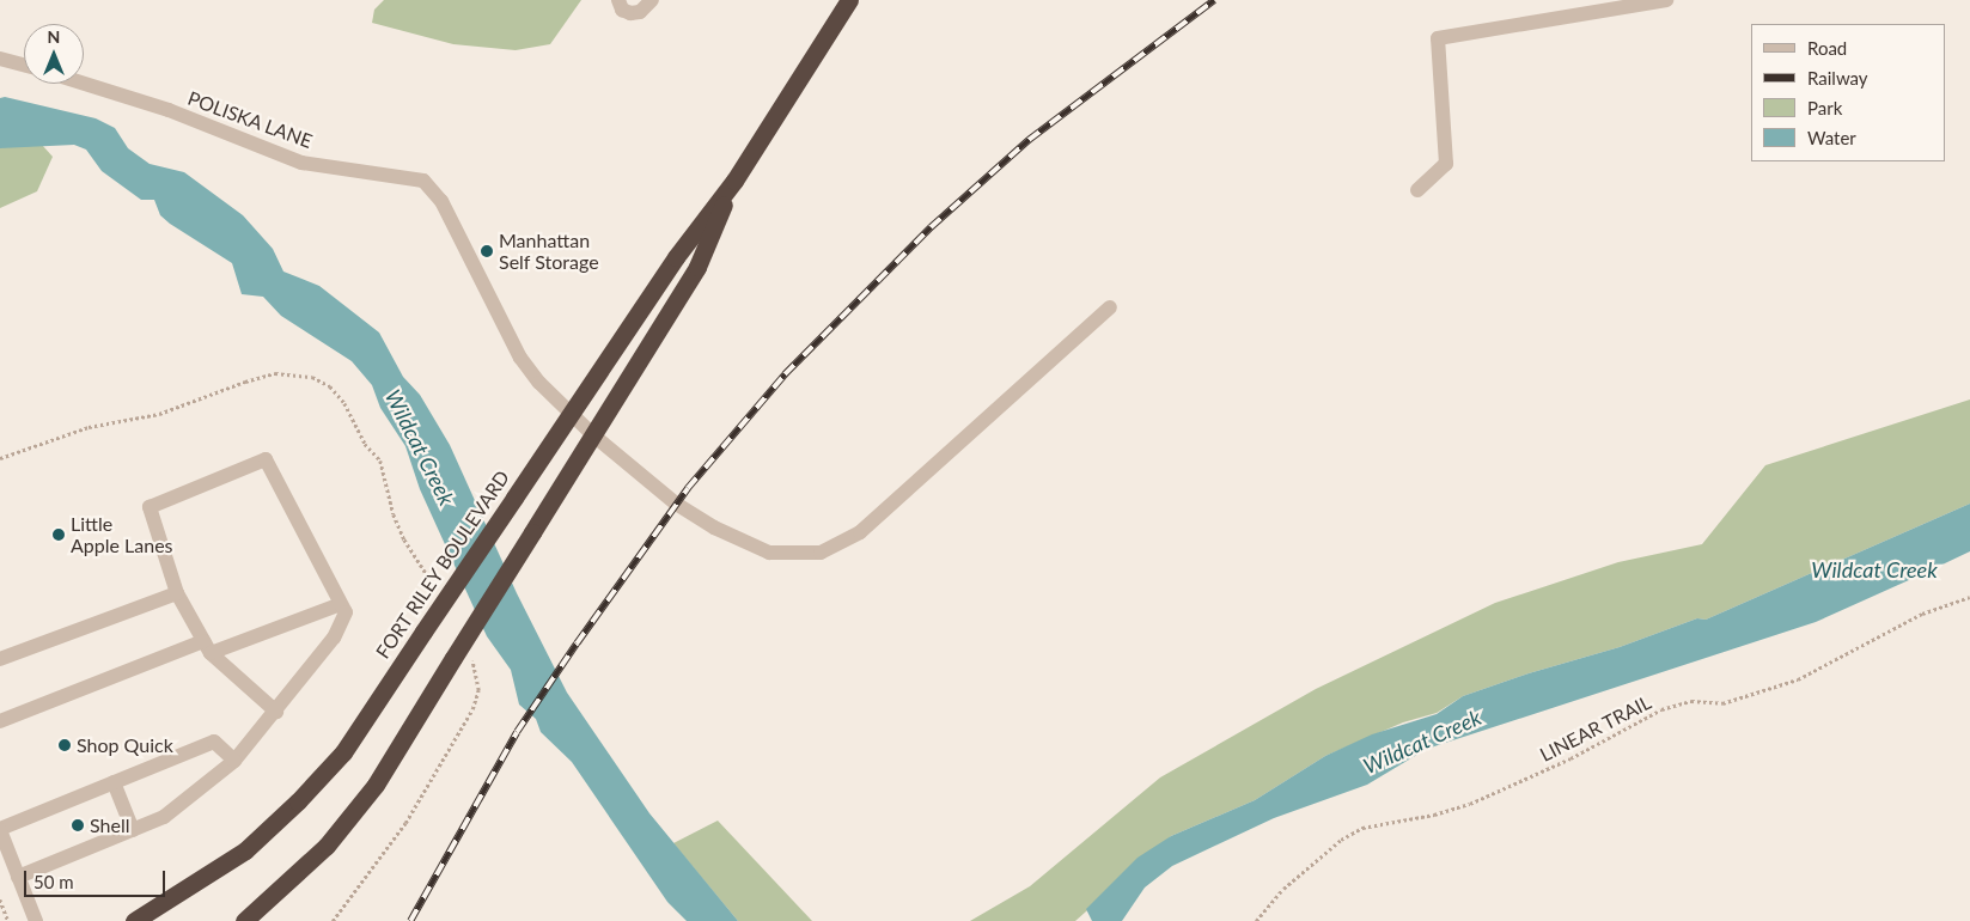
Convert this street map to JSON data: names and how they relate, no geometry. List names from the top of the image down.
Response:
{
  "streets": {
    "highway": ["FORT RILEY BOULEVARD"],
    "street": ["POLISKA LANE"],
    "path": ["LINEAR TRAIL"]
  },
  "crossings": [
    ["POLISKA LANE", "FORT RILEY BOULEVARD"]
  ],
  "water": ["Wildcat Creek"],
  "places": [
    "Manhattan Self Storage",
    "Little Apple Lanes",
    "Shop Quick",
    "Shell"
  ],
  "legend": [
    "Road",
    "Railway",
    "Park",
    "Water"
  ],
  "scale_bar": "50 m",
  "north": "top"
}
